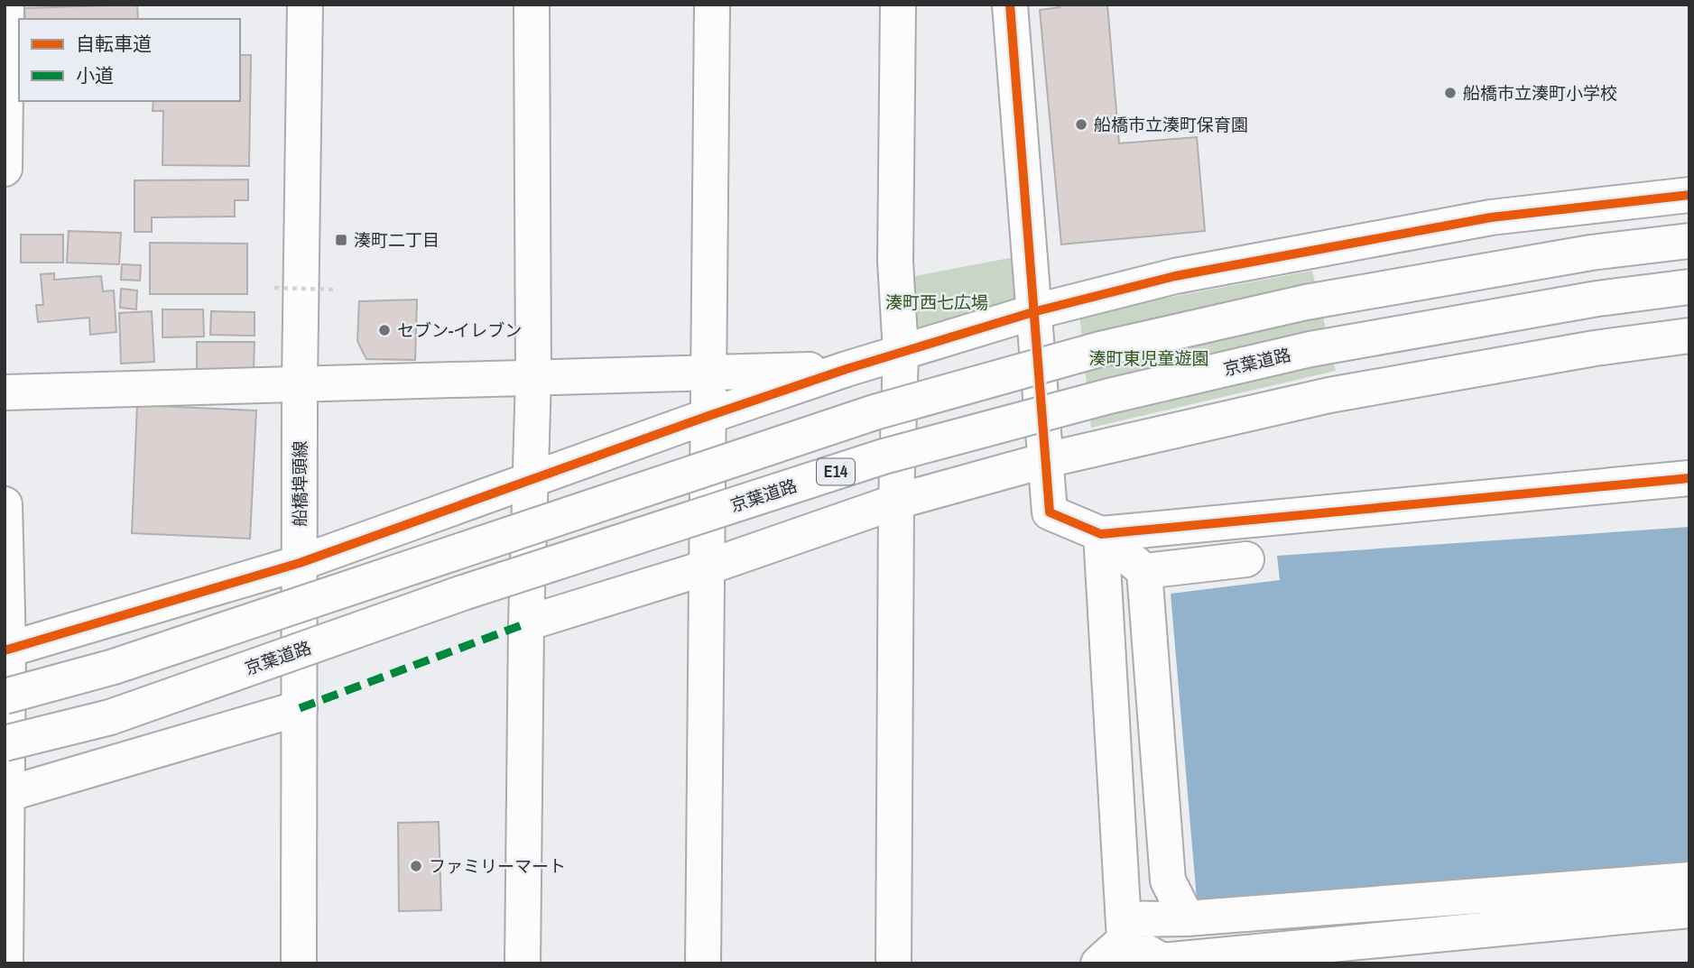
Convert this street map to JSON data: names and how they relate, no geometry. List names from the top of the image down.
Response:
{
  "streets": {
    "main road": ["京葉道路", "E14", "船橋埠頭線"]
  },
  "parks": ["湊町西七広場", "湊町東児童遊園"],
  "places": {
    "other": [
      "船橋市立湊町小学校",
      "船橋市立湊町保育園",
      "セブン-イレブン",
      "ファミリーマート"
    ],
    "transit": ["湊町二丁目"]
  },
  "legend": ["自転車道", "小道"]
}
